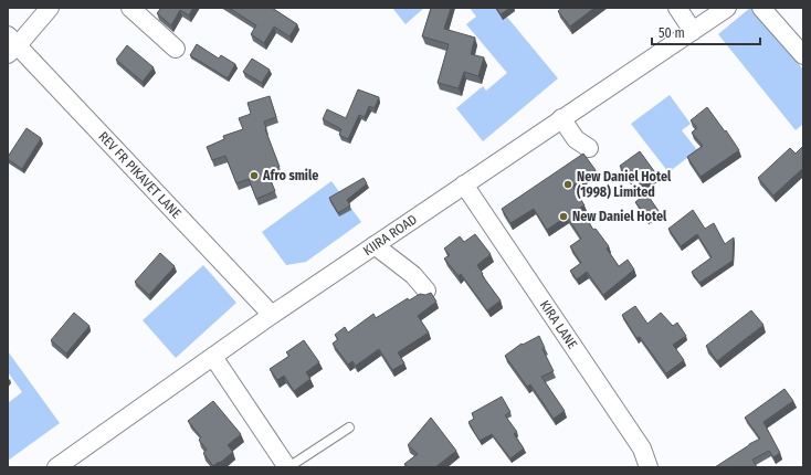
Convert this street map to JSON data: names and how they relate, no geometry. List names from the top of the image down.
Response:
{
  "streets": {
    "street": ["REV FR PIKAVET LANE", "KIIRA ROAD", "KIRA LANE"]
  },
  "crossings": [
    ["REV FR PIKAVET LANE", "KIIRA ROAD"],
    ["KIIRA ROAD", "KIRA LANE"]
  ],
  "places": ["Afro smile", "New Daniel Hotel (1998) Limited", "New Daniel Hotel"],
  "scale_bar": "50 m"
}
